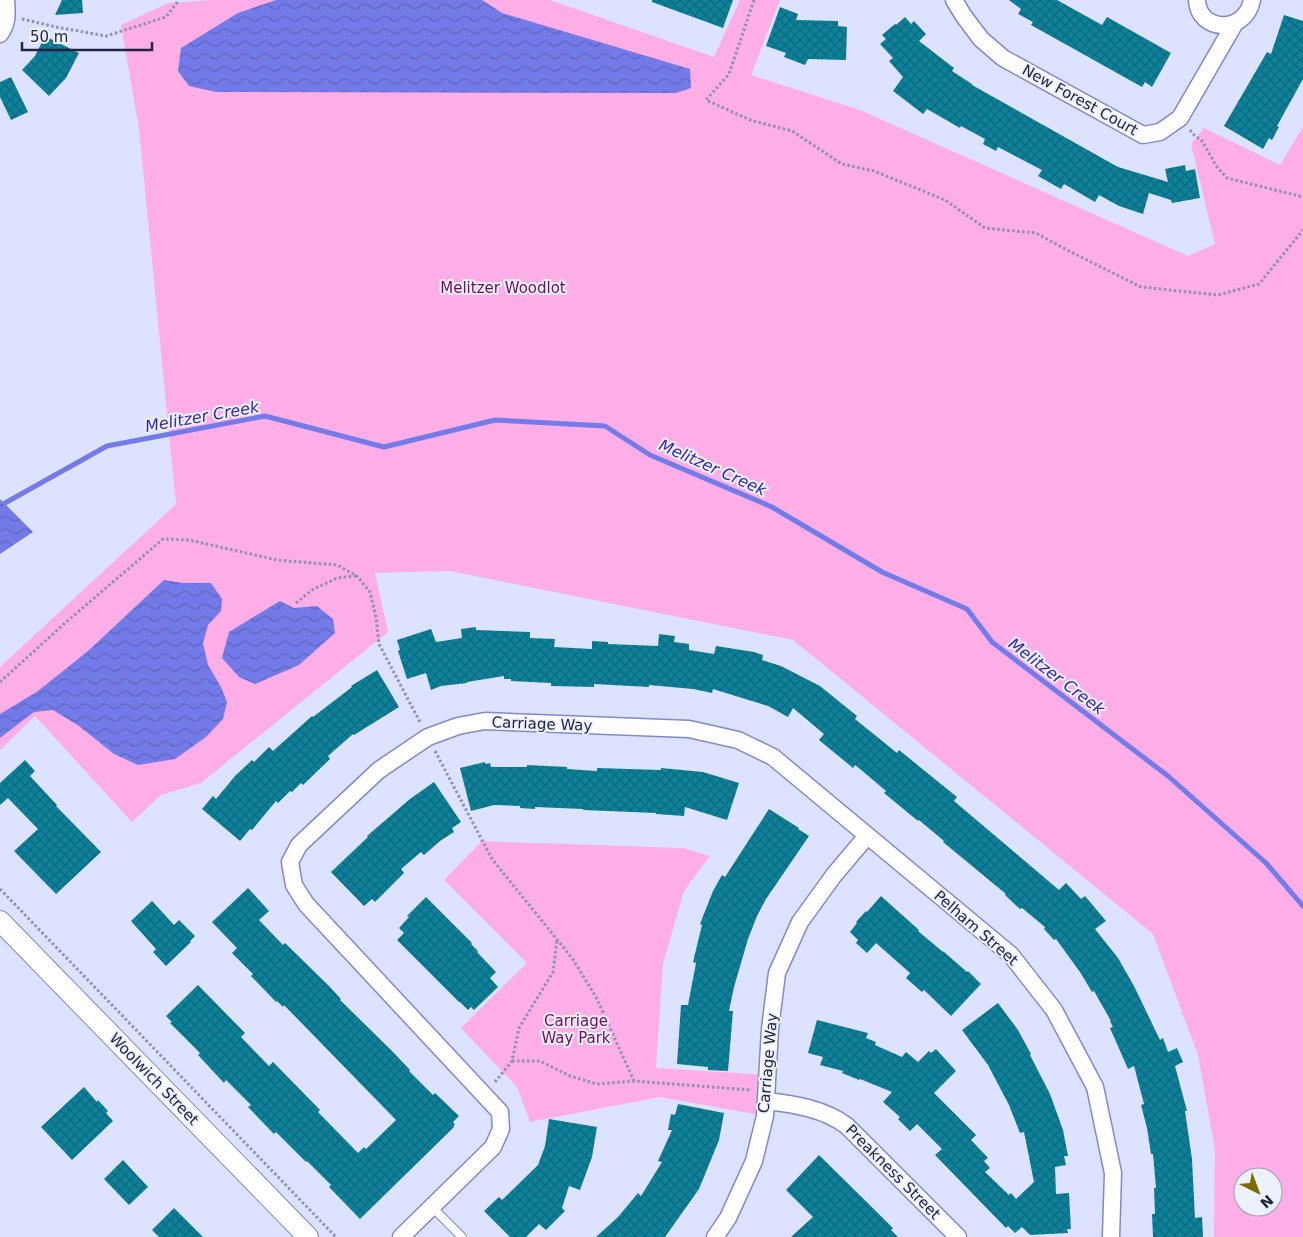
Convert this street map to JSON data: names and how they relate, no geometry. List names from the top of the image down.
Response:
{
  "streets": {
    "street": [
      "New Forest Court",
      "Carriage Way",
      "Pelham Street",
      "Woolwich Street",
      "Preakness Street"
    ]
  },
  "crossings": [
    ["Carriage Way", "Pelham Street"],
    ["Carriage Way", "Preakness Street"]
  ],
  "water": ["Melitzer Creek"],
  "parks": ["Melitzer Woodlot", "Carriage Way Park"],
  "scale_bar": "50 m",
  "north": "bottom right"
}
